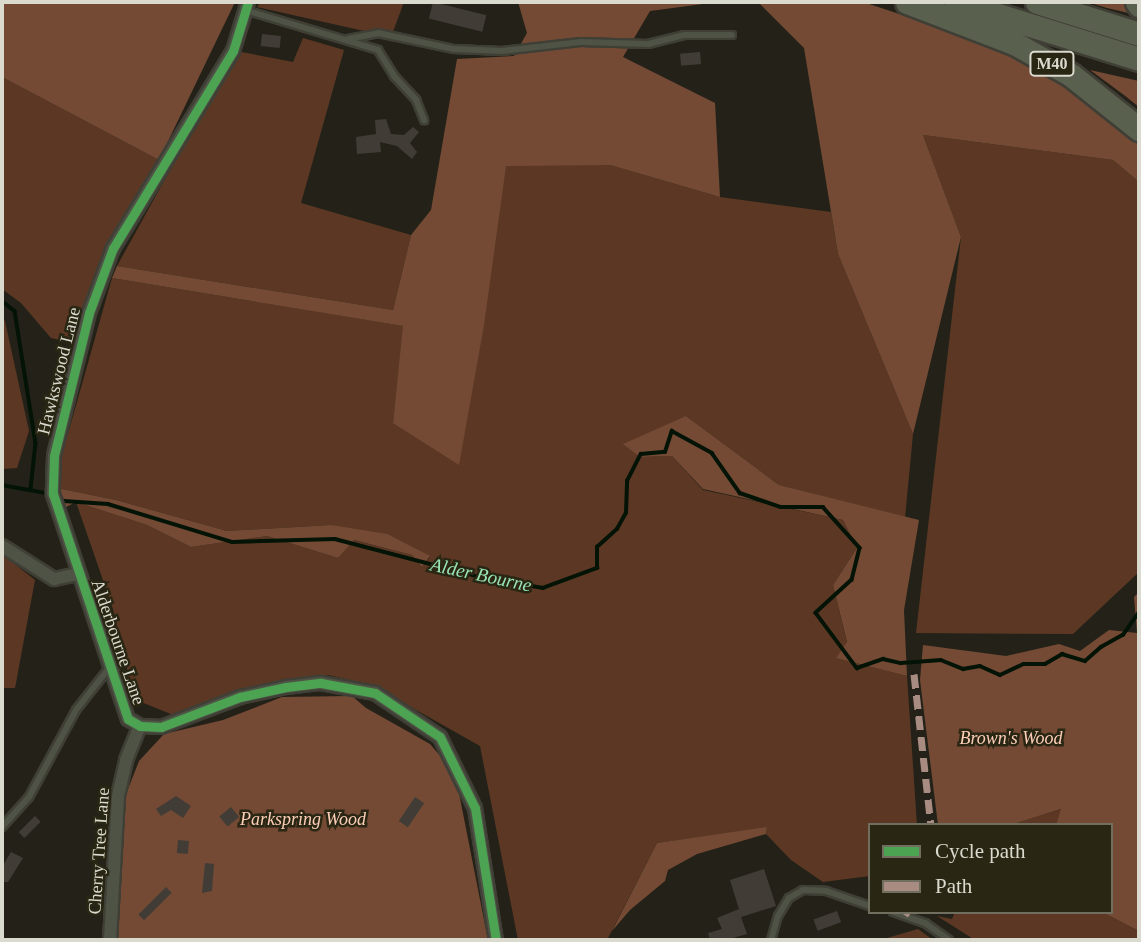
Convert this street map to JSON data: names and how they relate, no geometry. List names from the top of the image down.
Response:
{
  "streets": {
    "highway": ["M40"],
    "street": ["Hawkswood Lane", "Alderbourne Lane", "Cherry Tree Lane"]
  },
  "crossings": [
    ["Hawkswood Lane", "Alderbourne Lane"],
    ["Alderbourne Lane", "Cherry Tree Lane"]
  ],
  "water": ["Alder Bourne"],
  "parks": ["Brown's Wood", "Parkspring Wood"],
  "legend": ["Cycle path", "Path"]
}
